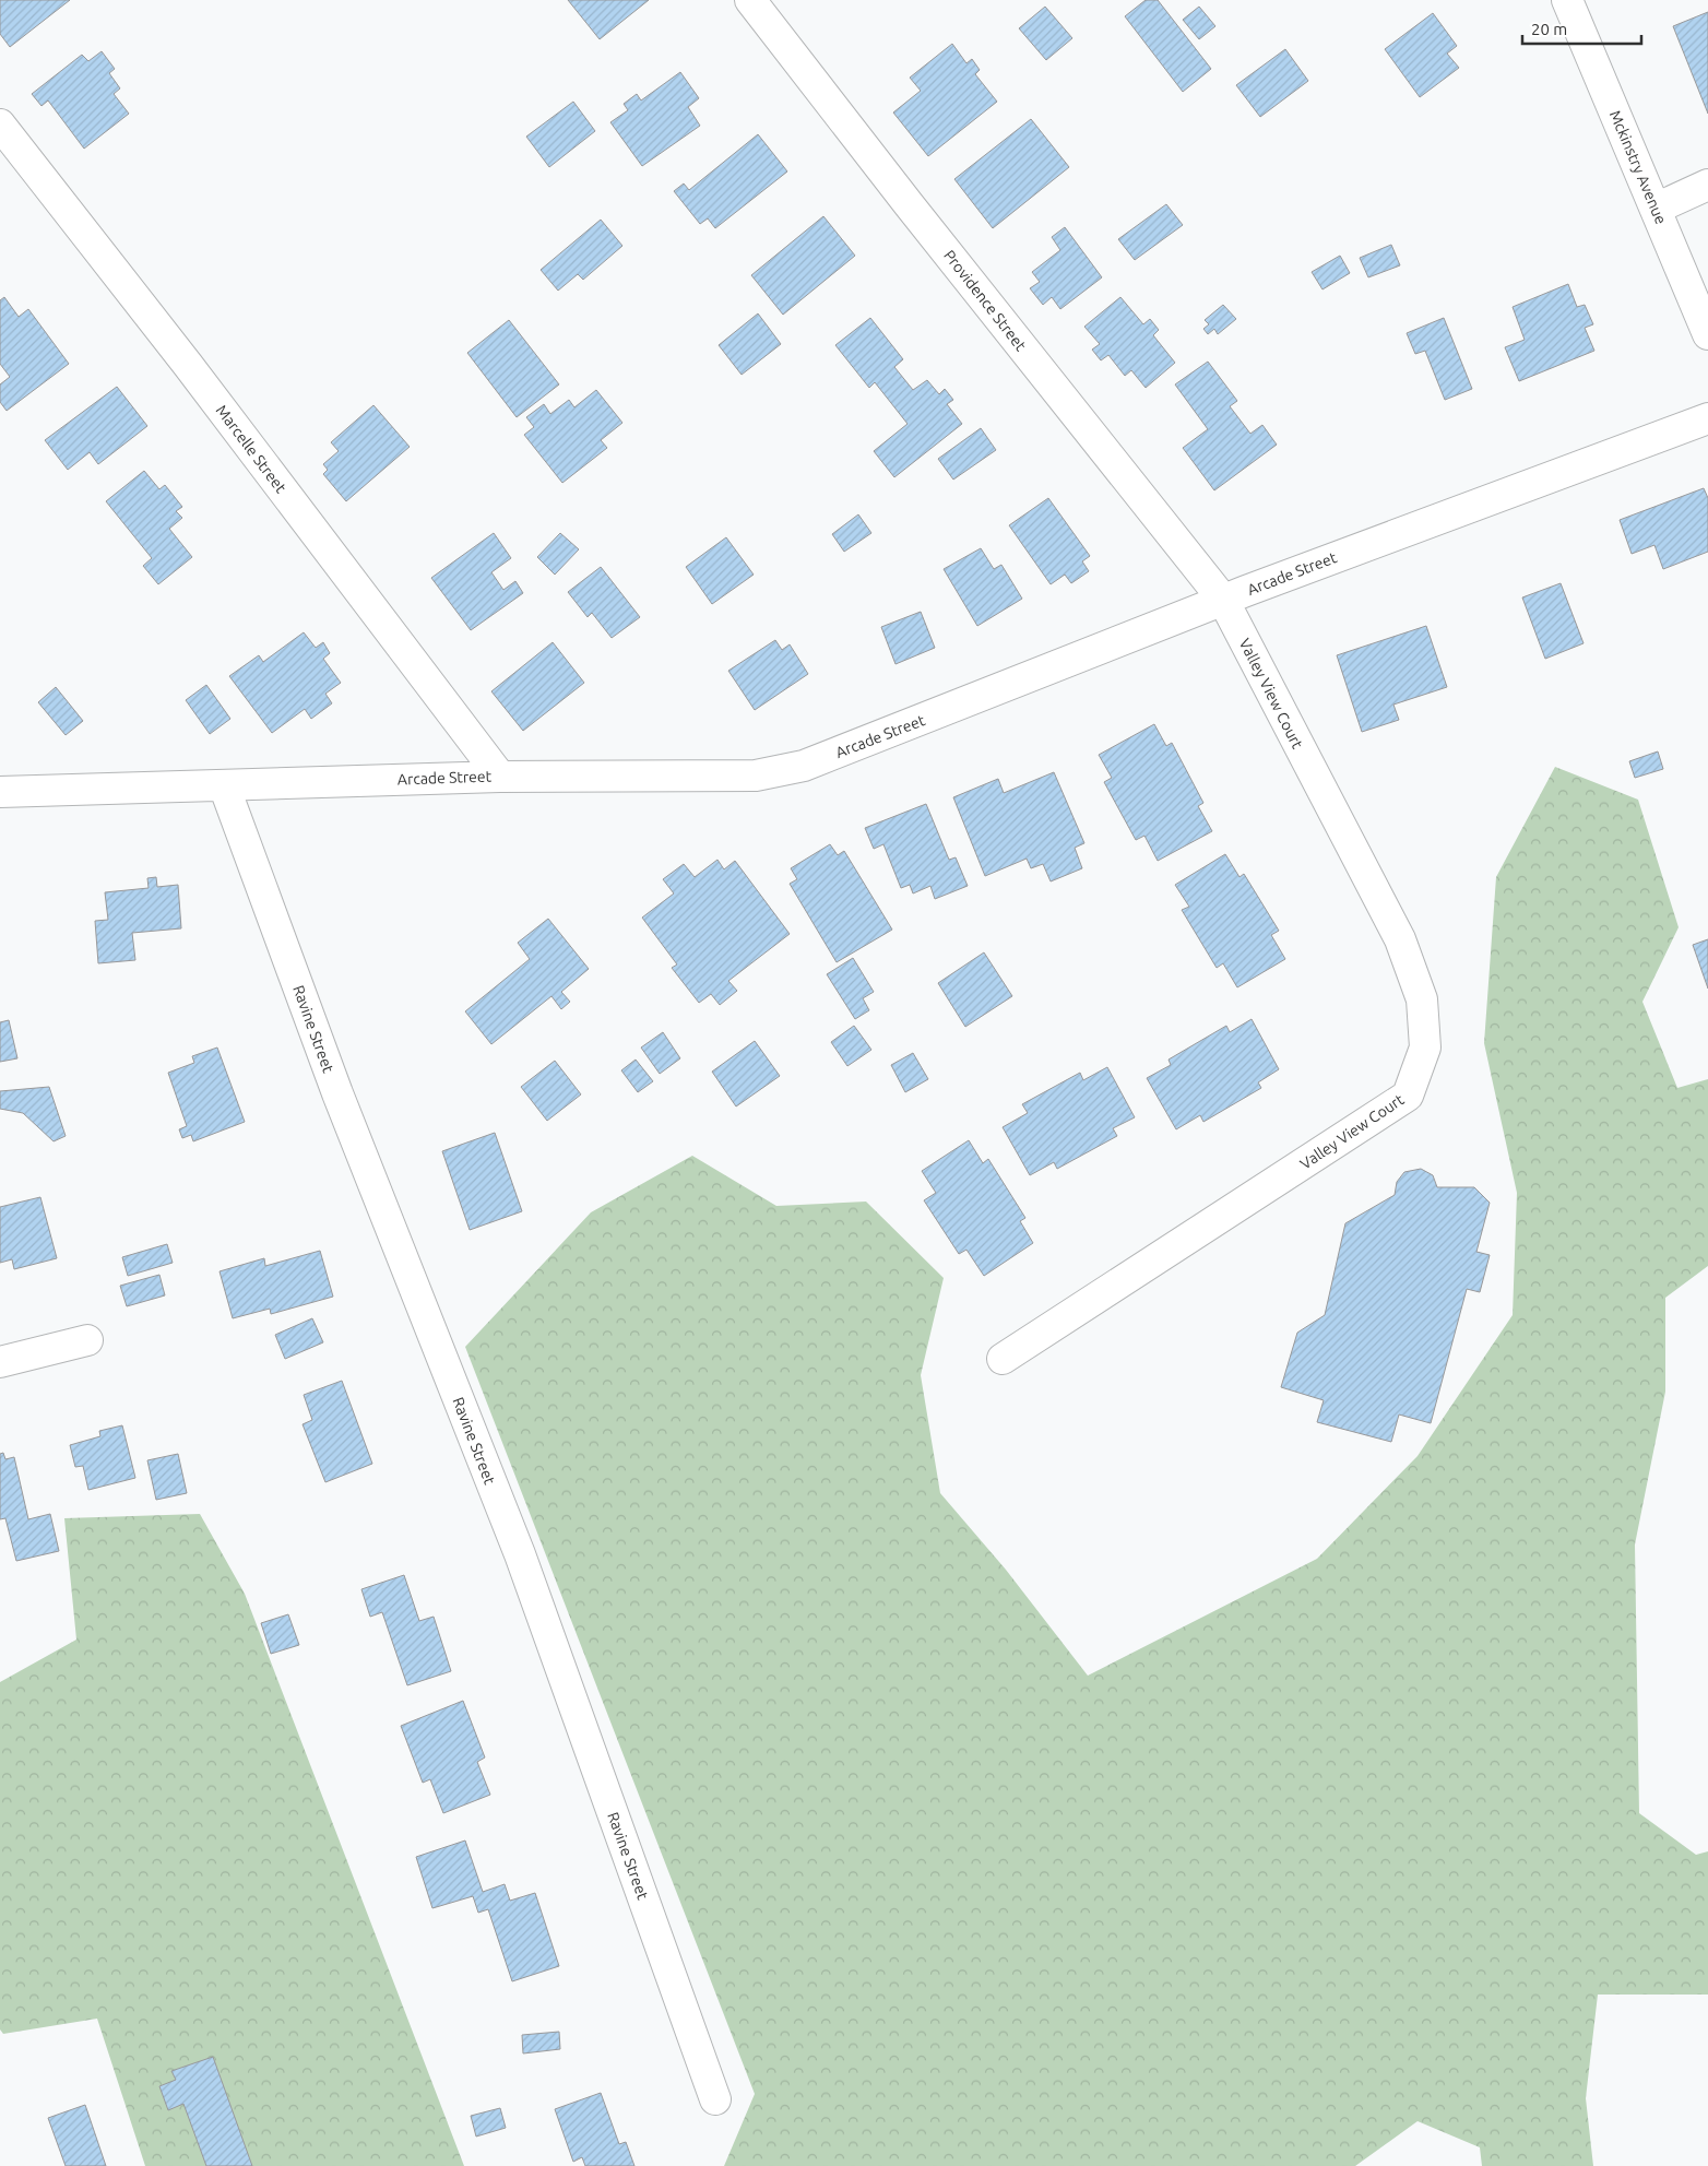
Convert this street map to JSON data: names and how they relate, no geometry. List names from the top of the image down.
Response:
{
  "streets": {
    "street": [
      "Mckinstry Avenue",
      "Providence Street",
      "Marcelle Street",
      "Arcade Street",
      "Valley View Court",
      "Ravine Street"
    ]
  },
  "crossings": [
    ["Providence Street", "Arcade Street"],
    ["Providence Street", "Valley View Court"],
    ["Marcelle Street", "Arcade Street"],
    ["Arcade Street", "Valley View Court"],
    ["Arcade Street", "Ravine Street"]
  ],
  "scale_bar": "20 m"
}
